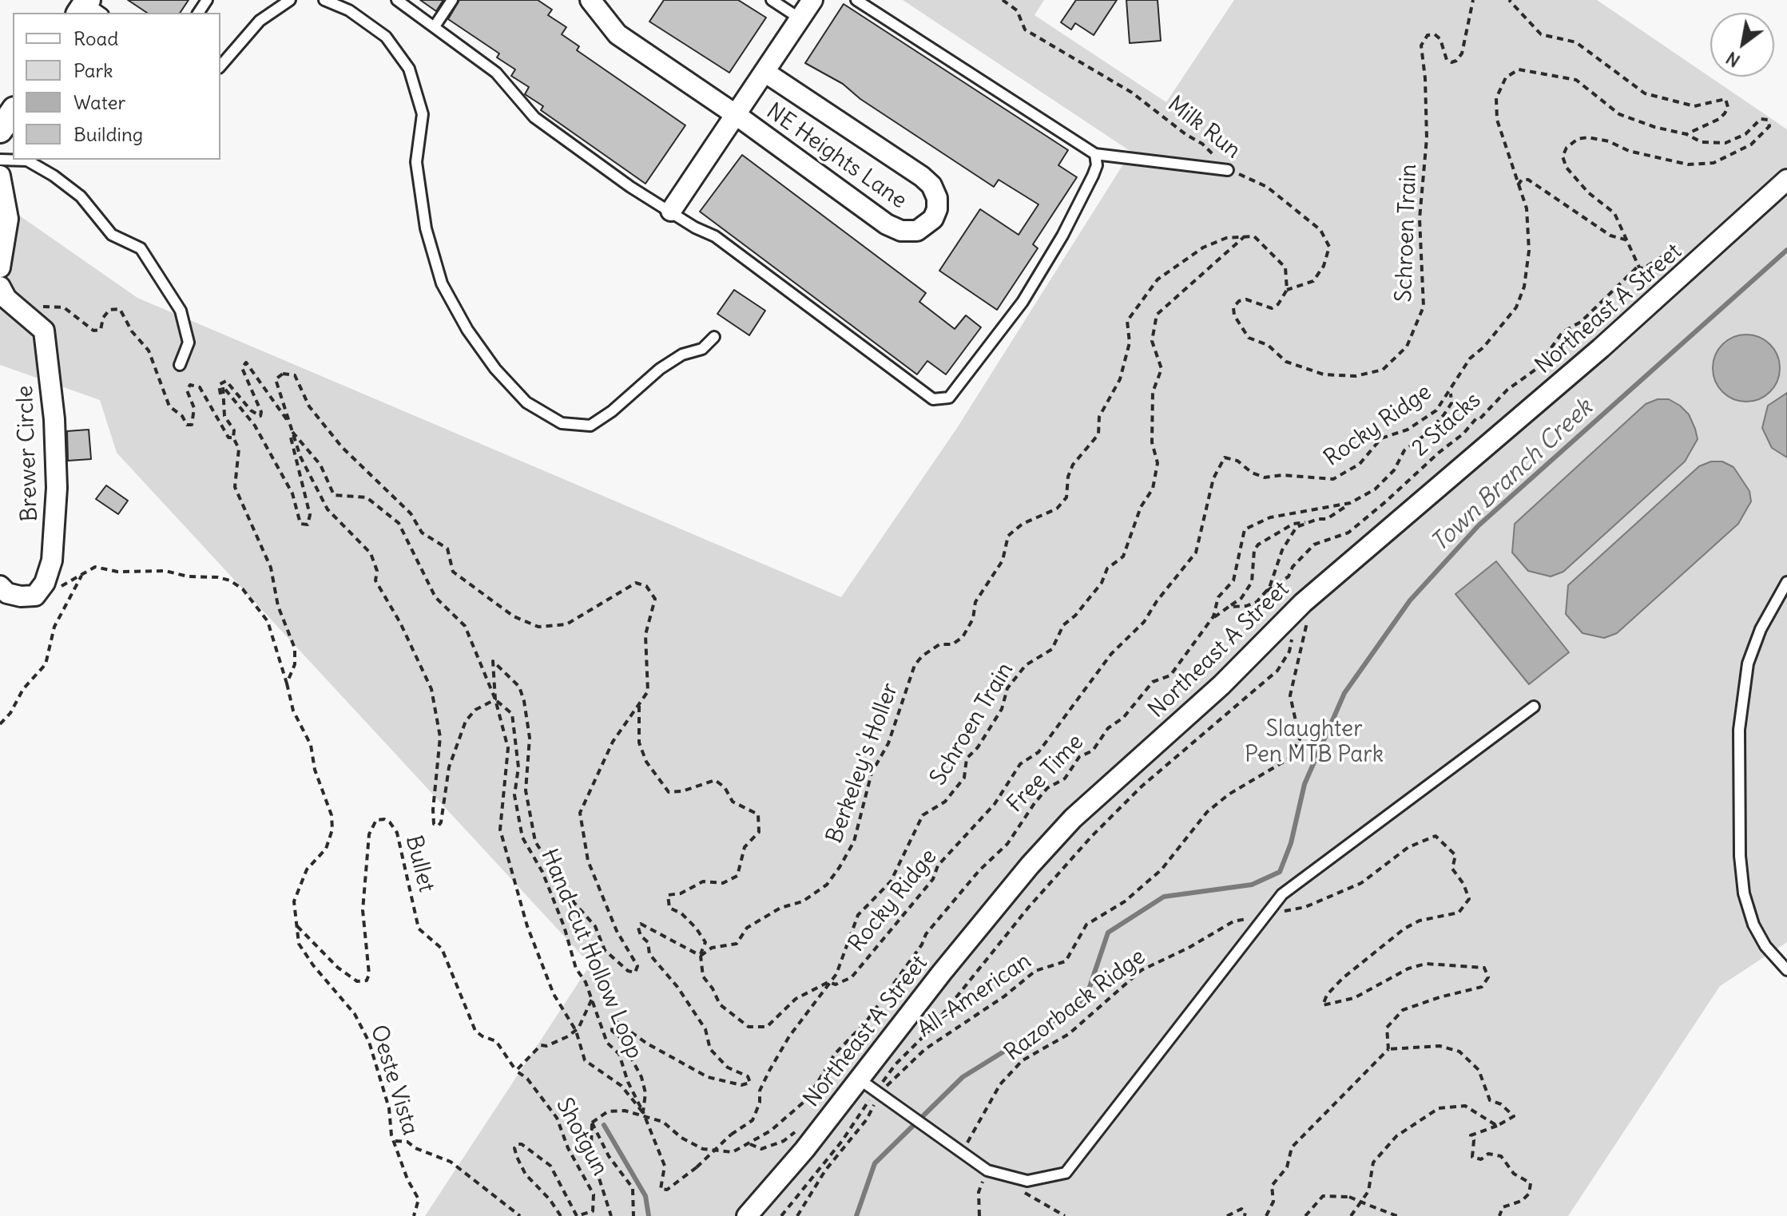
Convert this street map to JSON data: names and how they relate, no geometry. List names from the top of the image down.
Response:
{
  "streets": {
    "street": ["NE Heights Lane", "Northeast A Street", "Brewer Circle"],
    "path": [
      "Milk Run",
      "Schroen Train",
      "2 Stacks",
      "Rocky Ridge",
      "Berkeley's Holler",
      "Free Time",
      "Bullet",
      "Hand-cut Hollow Loop",
      "All-American",
      "Razorback Ridge",
      "Oeste Vista",
      "Shotgun"
    ]
  },
  "crossings": [
    ["Milk Run", "Schroen Train"],
    ["Schroen Train", "Rocky Ridge"],
    ["Schroen Train", "Berkeley's Holler"],
    ["Schroen Train", "Free Time"],
    ["Schroen Train", "Hand-cut Hollow Loop"],
    ["Northeast A Street", "2 Stacks"],
    ["Rocky Ridge", "Berkeley's Holler"],
    ["Rocky Ridge", "Free Time"],
    ["Free Time", "Hand-cut Hollow Loop"],
    ["Bullet", "Oeste Vista"],
    ["Bullet", "Shotgun"]
  ],
  "water": ["Town Branch Creek"],
  "parks": ["Slaughter Pen MTB Park"],
  "legend": [
    "Road",
    "Park",
    "Water",
    "Building"
  ],
  "north": "bottom left"
}
